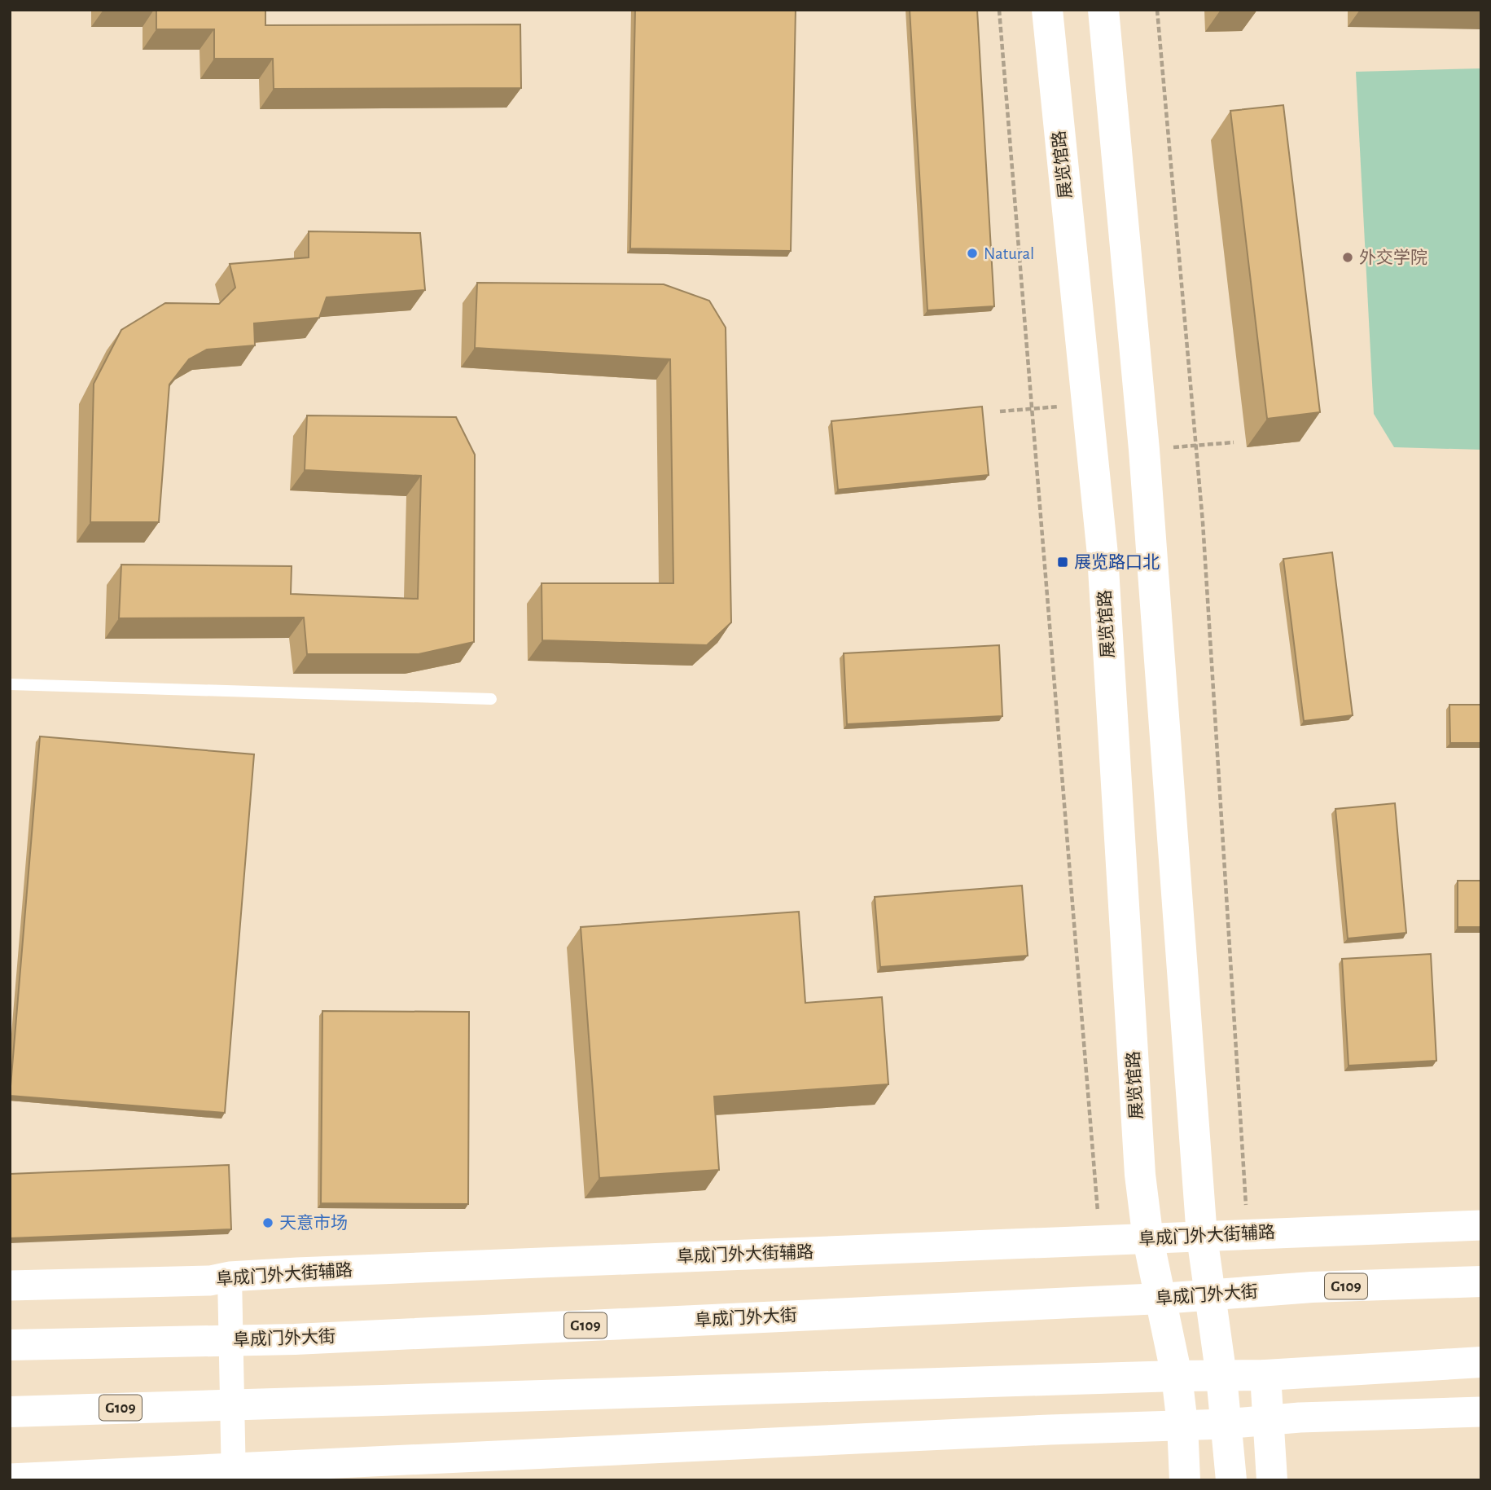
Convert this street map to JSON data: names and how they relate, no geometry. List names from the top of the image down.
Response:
{
  "streets": {
    "main road": ["展览馆路", "G109", "阜成门外大街"],
    "street": ["阜成门外大街辅路"]
  },
  "crossings": [
    ["展览馆路", "阜成门外大街辅路"],
    ["展览馆路", "G109"],
    ["展览馆路", "阜成门外大街"]
  ],
  "places": {
    "other": ["Natural", "外交学院", "天意市场"],
    "transit": ["展览路口北"]
  }
}
